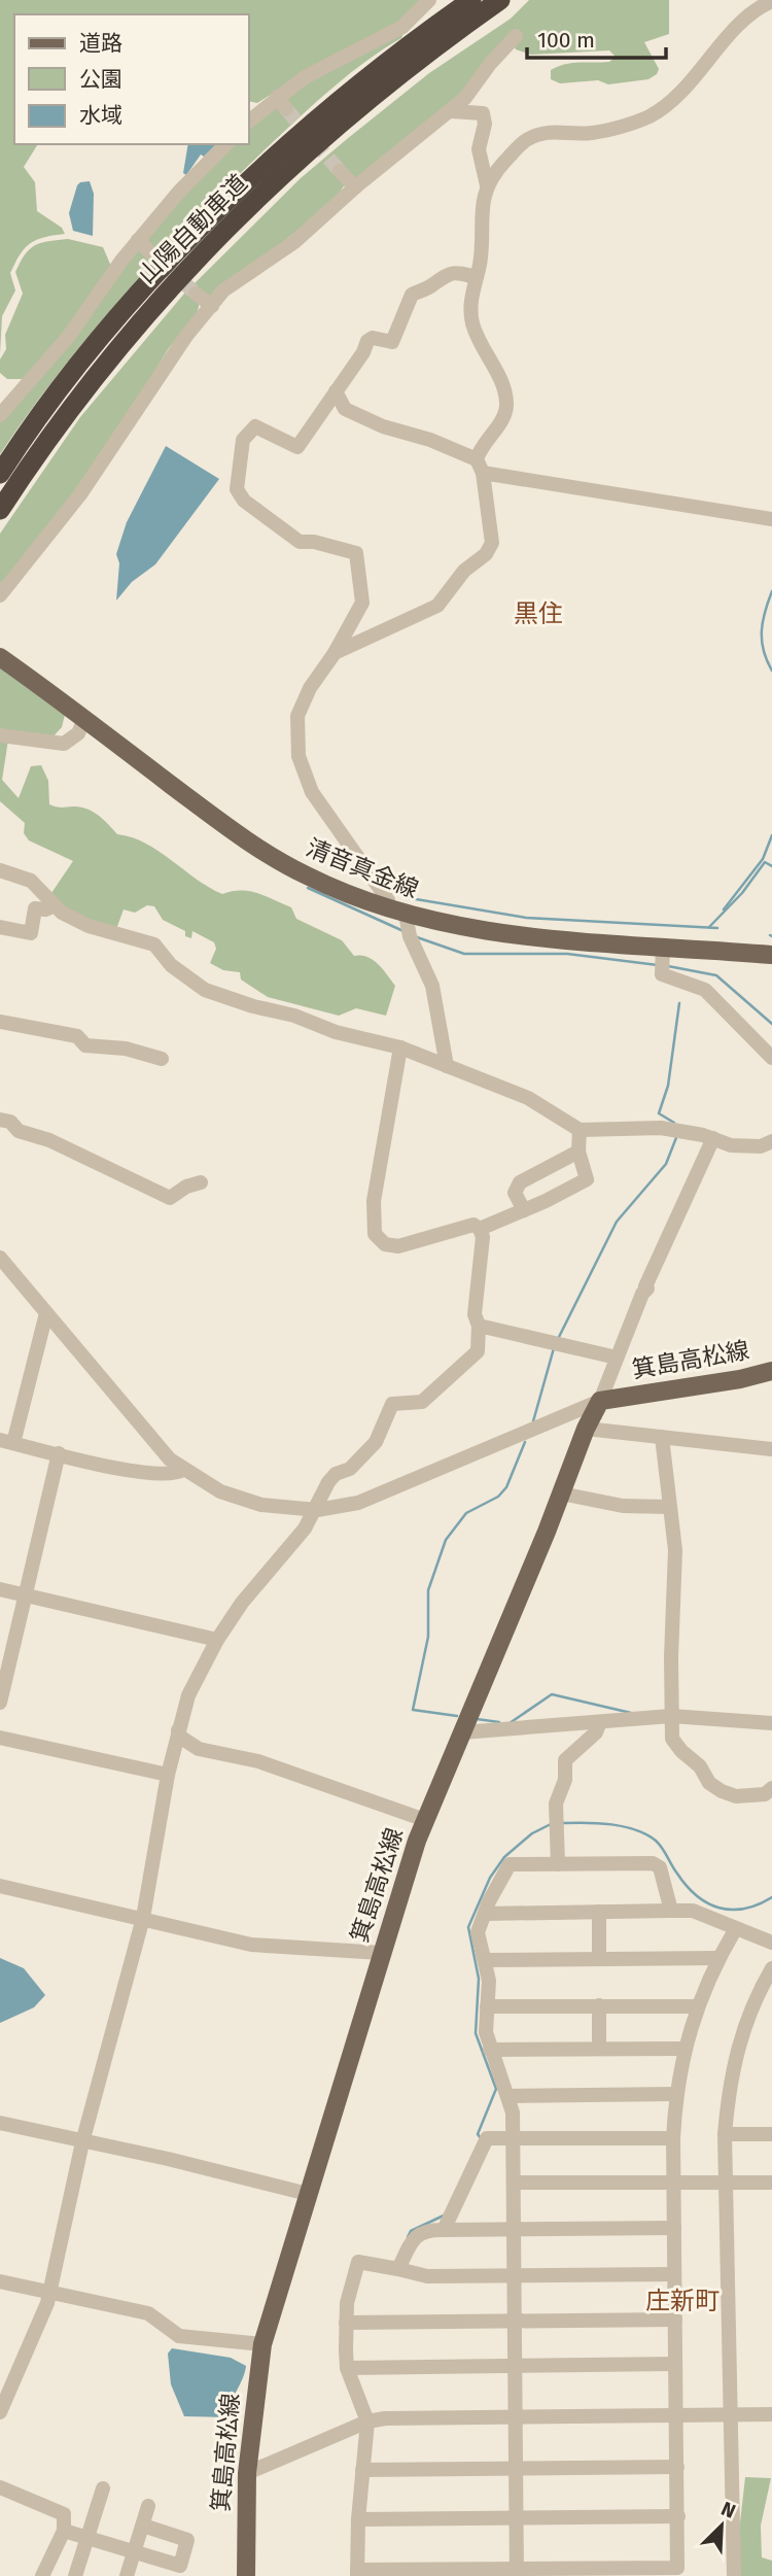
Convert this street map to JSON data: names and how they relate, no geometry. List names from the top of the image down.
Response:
{
  "streets": {
    "highway": ["山陽自動車道"],
    "main road": ["清音真金線", "箕島高松線"]
  },
  "districts": ["黒住", "庄新町"],
  "legend": ["道路", "公園", "水域"],
  "scale_bar": "100 m",
  "north": "top right"
}
